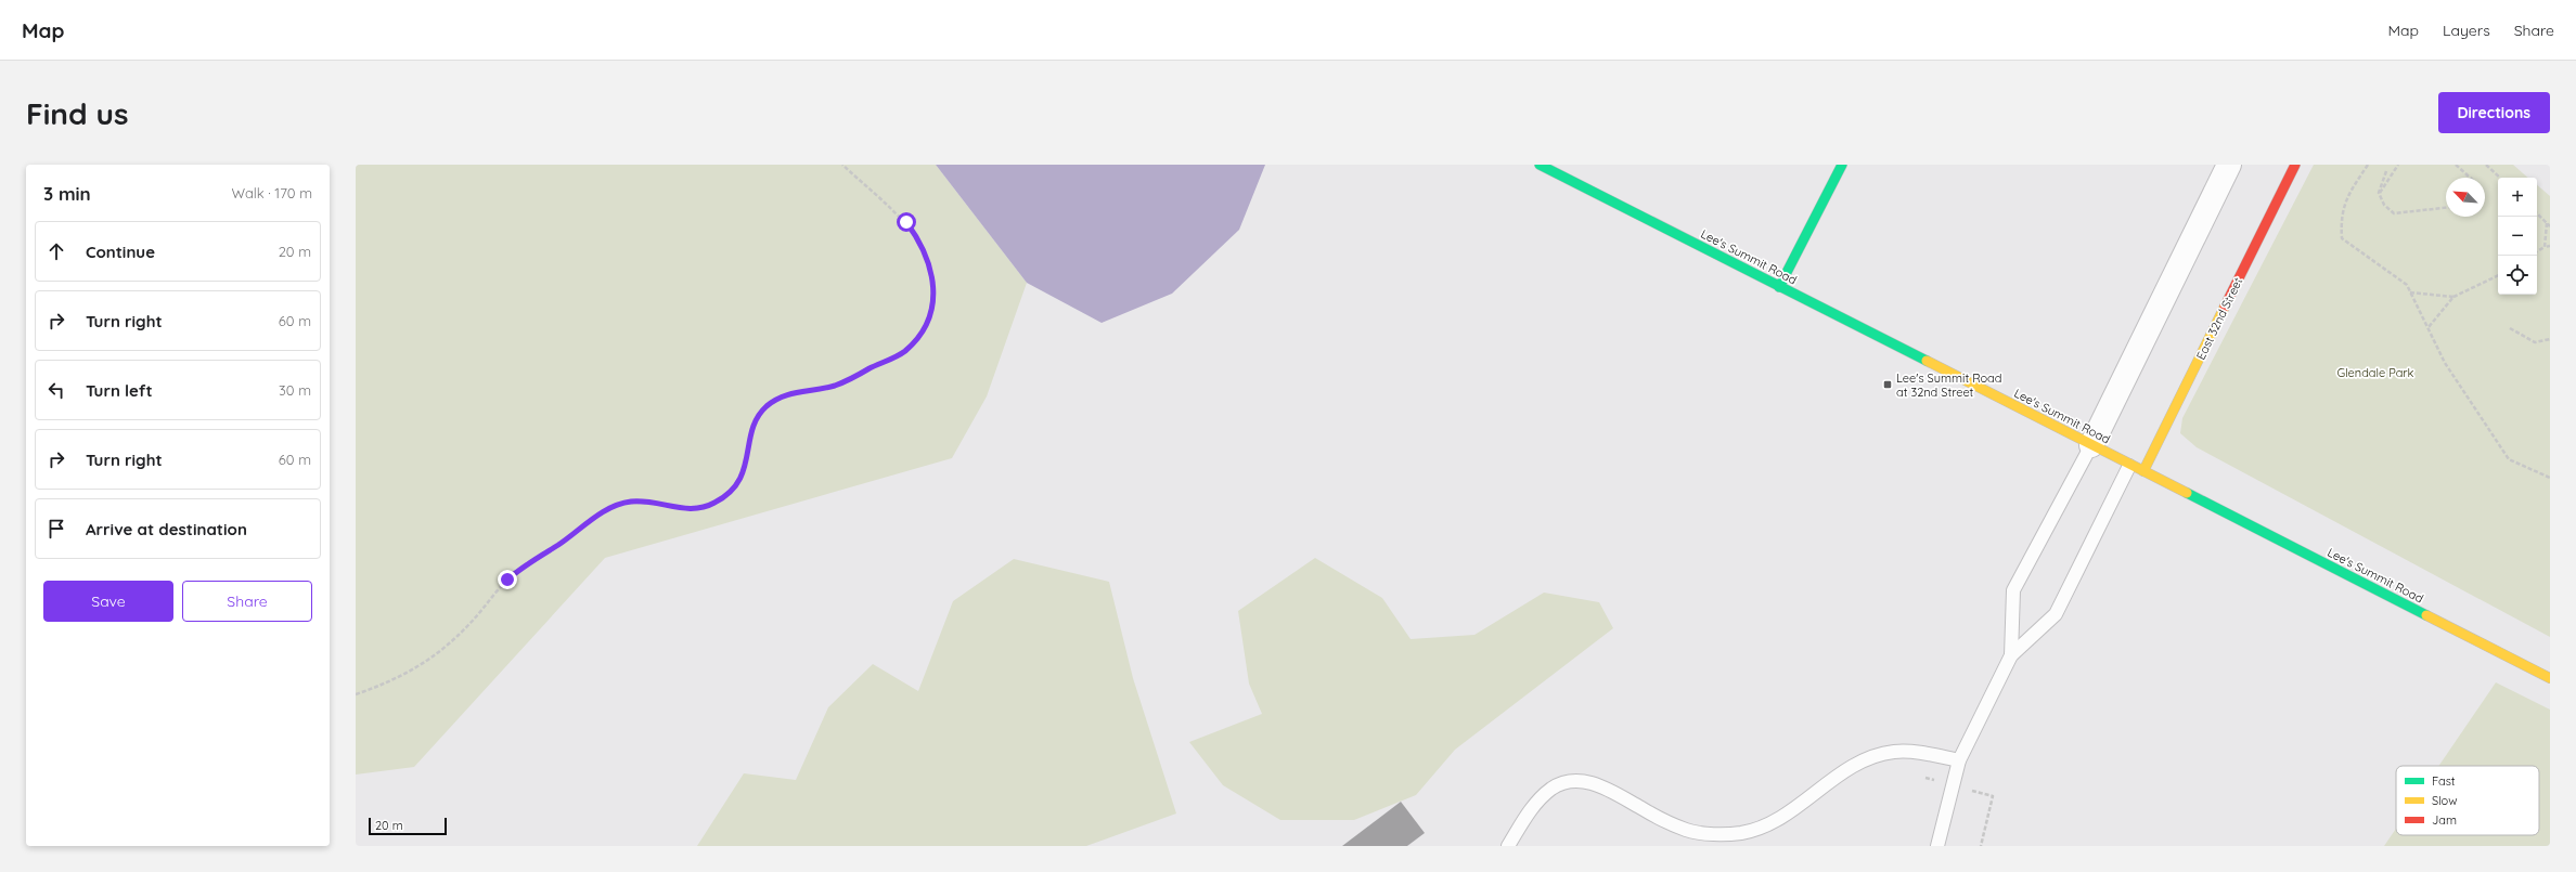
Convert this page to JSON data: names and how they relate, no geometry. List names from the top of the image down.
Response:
{
  "streets": {
    "main road": ["Lee's Summit Road", "East 32nd Street"]
  },
  "crossings": [
    ["Lee's Summit Road", "East 32nd Street"]
  ],
  "parks": ["Glendale Park"],
  "places": {
    "transit": ["Lee's Summit Road at 32nd Street"]
  },
  "legend": ["Fast", "Slow", "Jam"],
  "scale_bar": "20 m",
  "north": "top left",
  "page": {
    "header": "Map",
    "nav": ["Map", "Layers", "Share"],
    "buttons": [
      "Directions",
      ["Save", "Share"]
    ],
    "title": "Find us",
    "heading": ["3 min", "Walk · 170 m"],
    "map_buttons": ["+", "−"],
    "list": [
      ["Continue", "20 m"],
      ["Turn right", "60 m"],
      ["Turn left", "30 m"],
      ["Turn right", "60 m"],
      "Arrive at destination"
    ],
    "scale": "20 m"
  }
}
